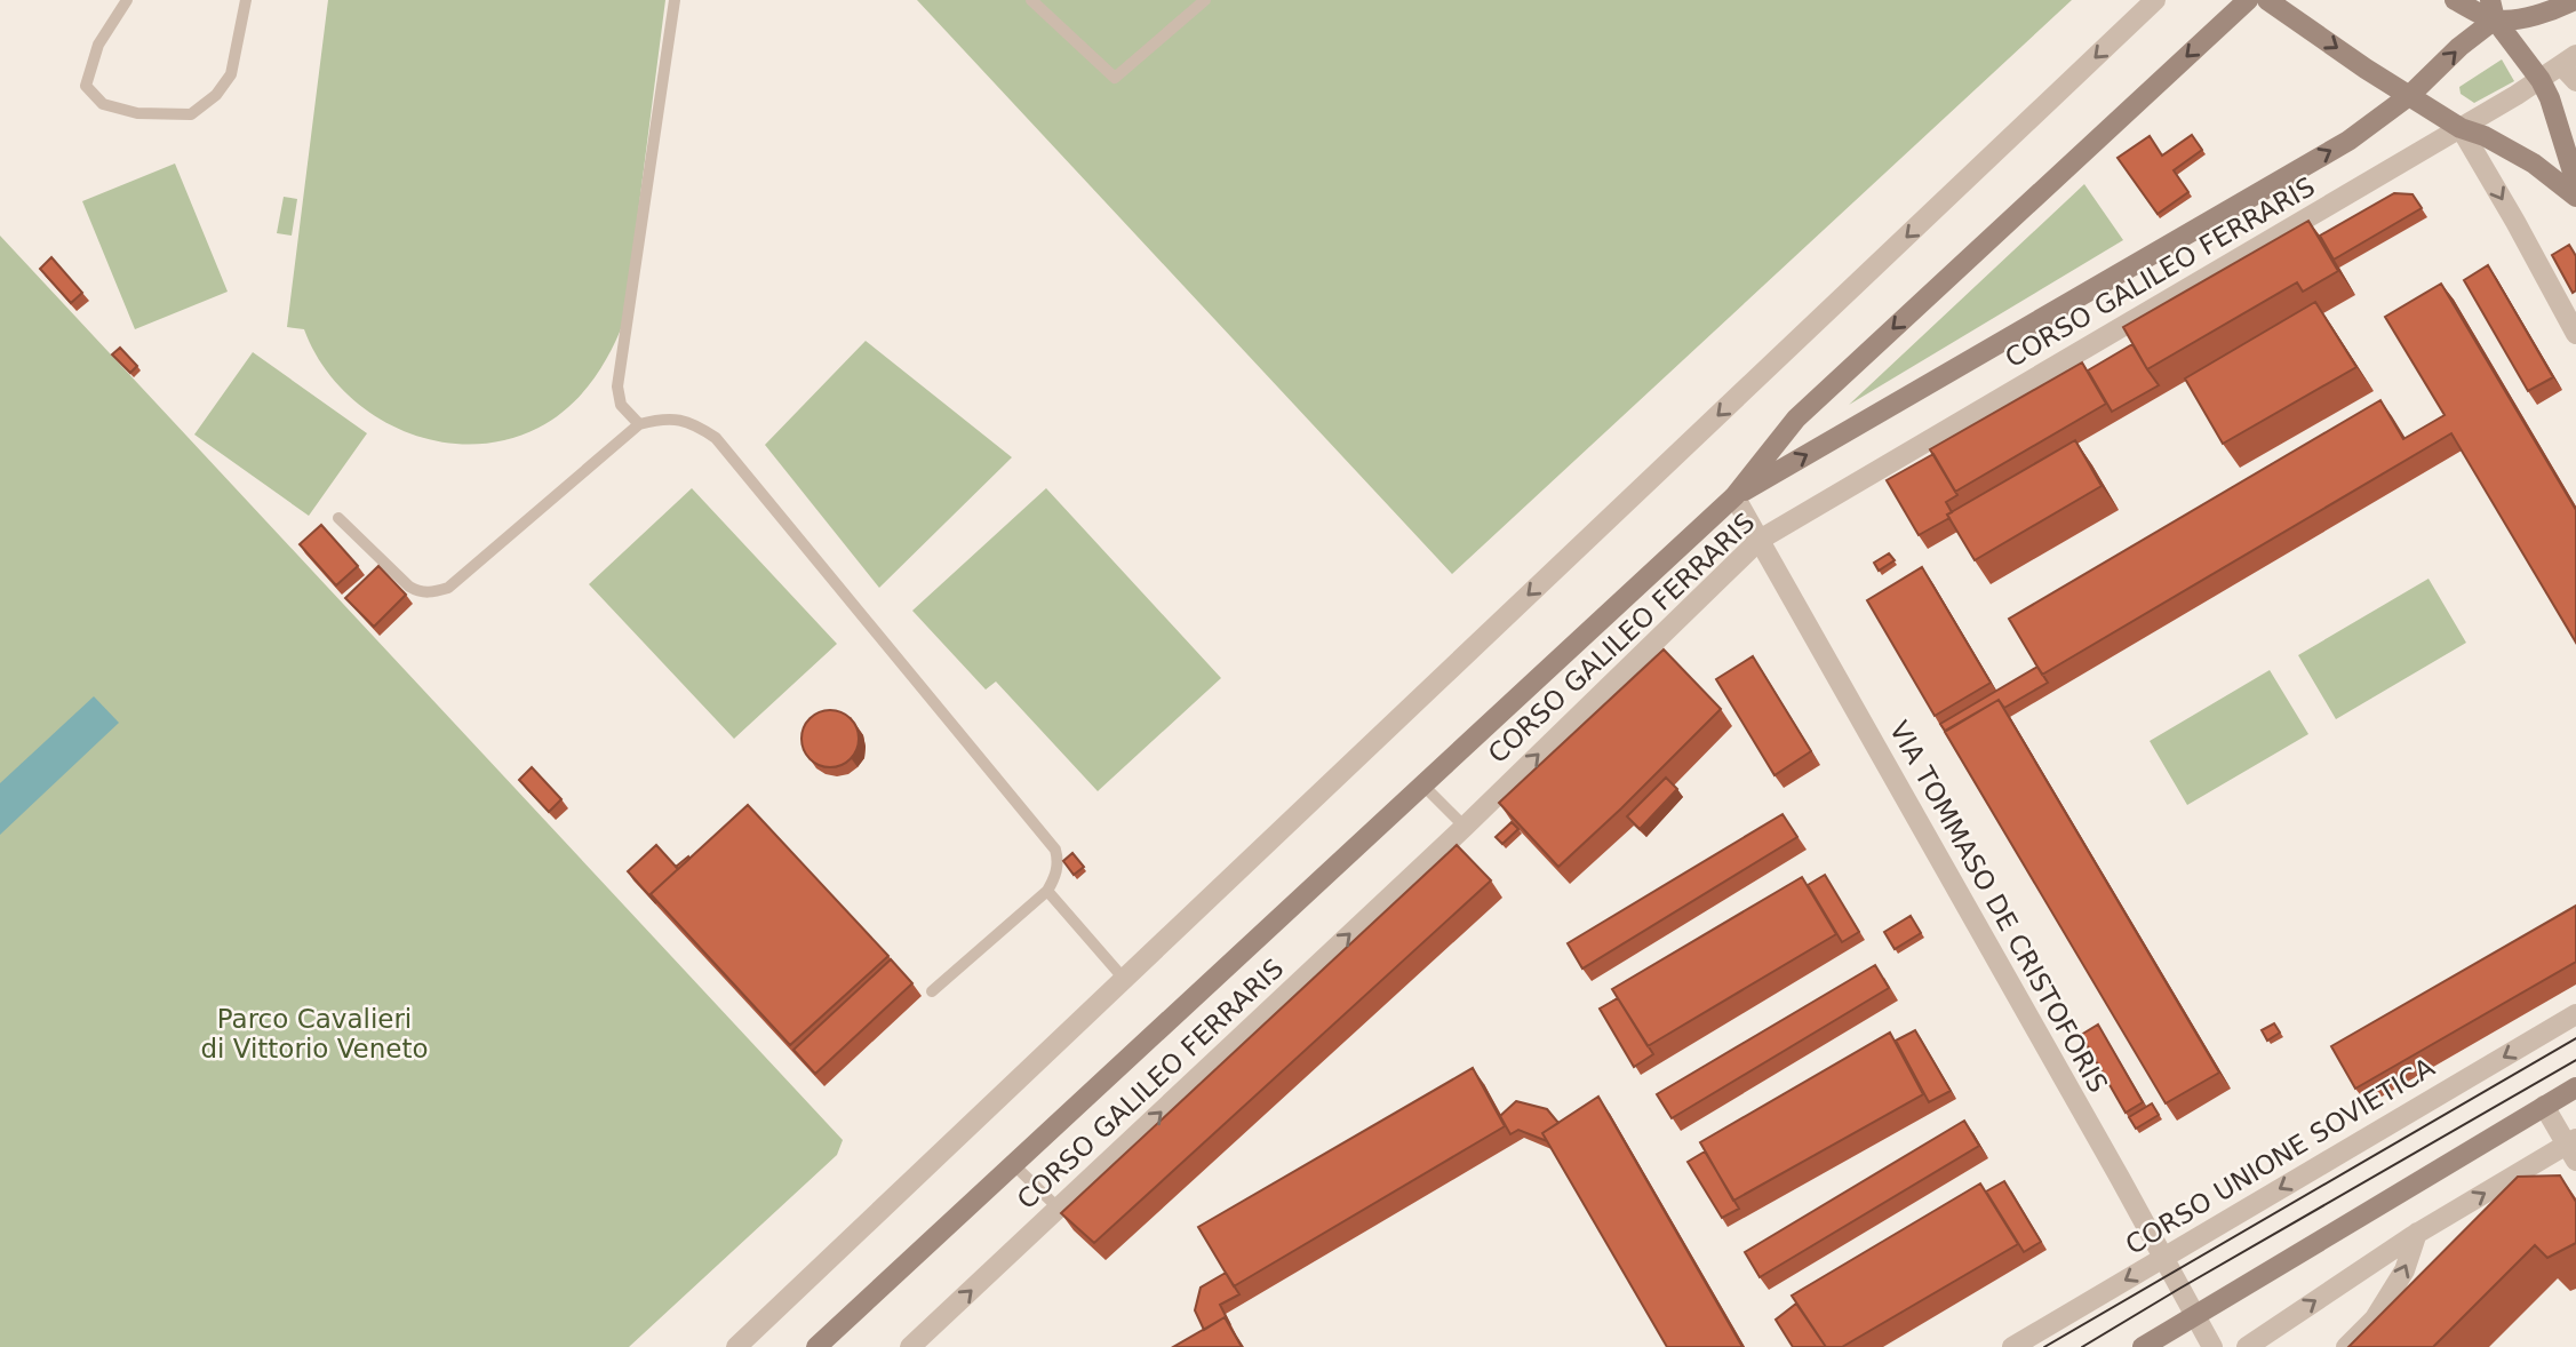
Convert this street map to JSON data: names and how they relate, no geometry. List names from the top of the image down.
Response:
{
  "streets": {
    "main road": ["CORSO GALILEO FERRARIS"],
    "street": ["VIA TOMMASO DE CRISTOFORIS", "CORSO UNIONE SOVIETICA"]
  },
  "crossings": [
    ["CORSO GALILEO FERRARIS", "VIA TOMMASO DE CRISTOFORIS"],
    ["VIA TOMMASO DE CRISTOFORIS", "CORSO UNIONE SOVIETICA"]
  ],
  "parks": ["Parco Cavalieri di Vittorio Veneto"]
}
